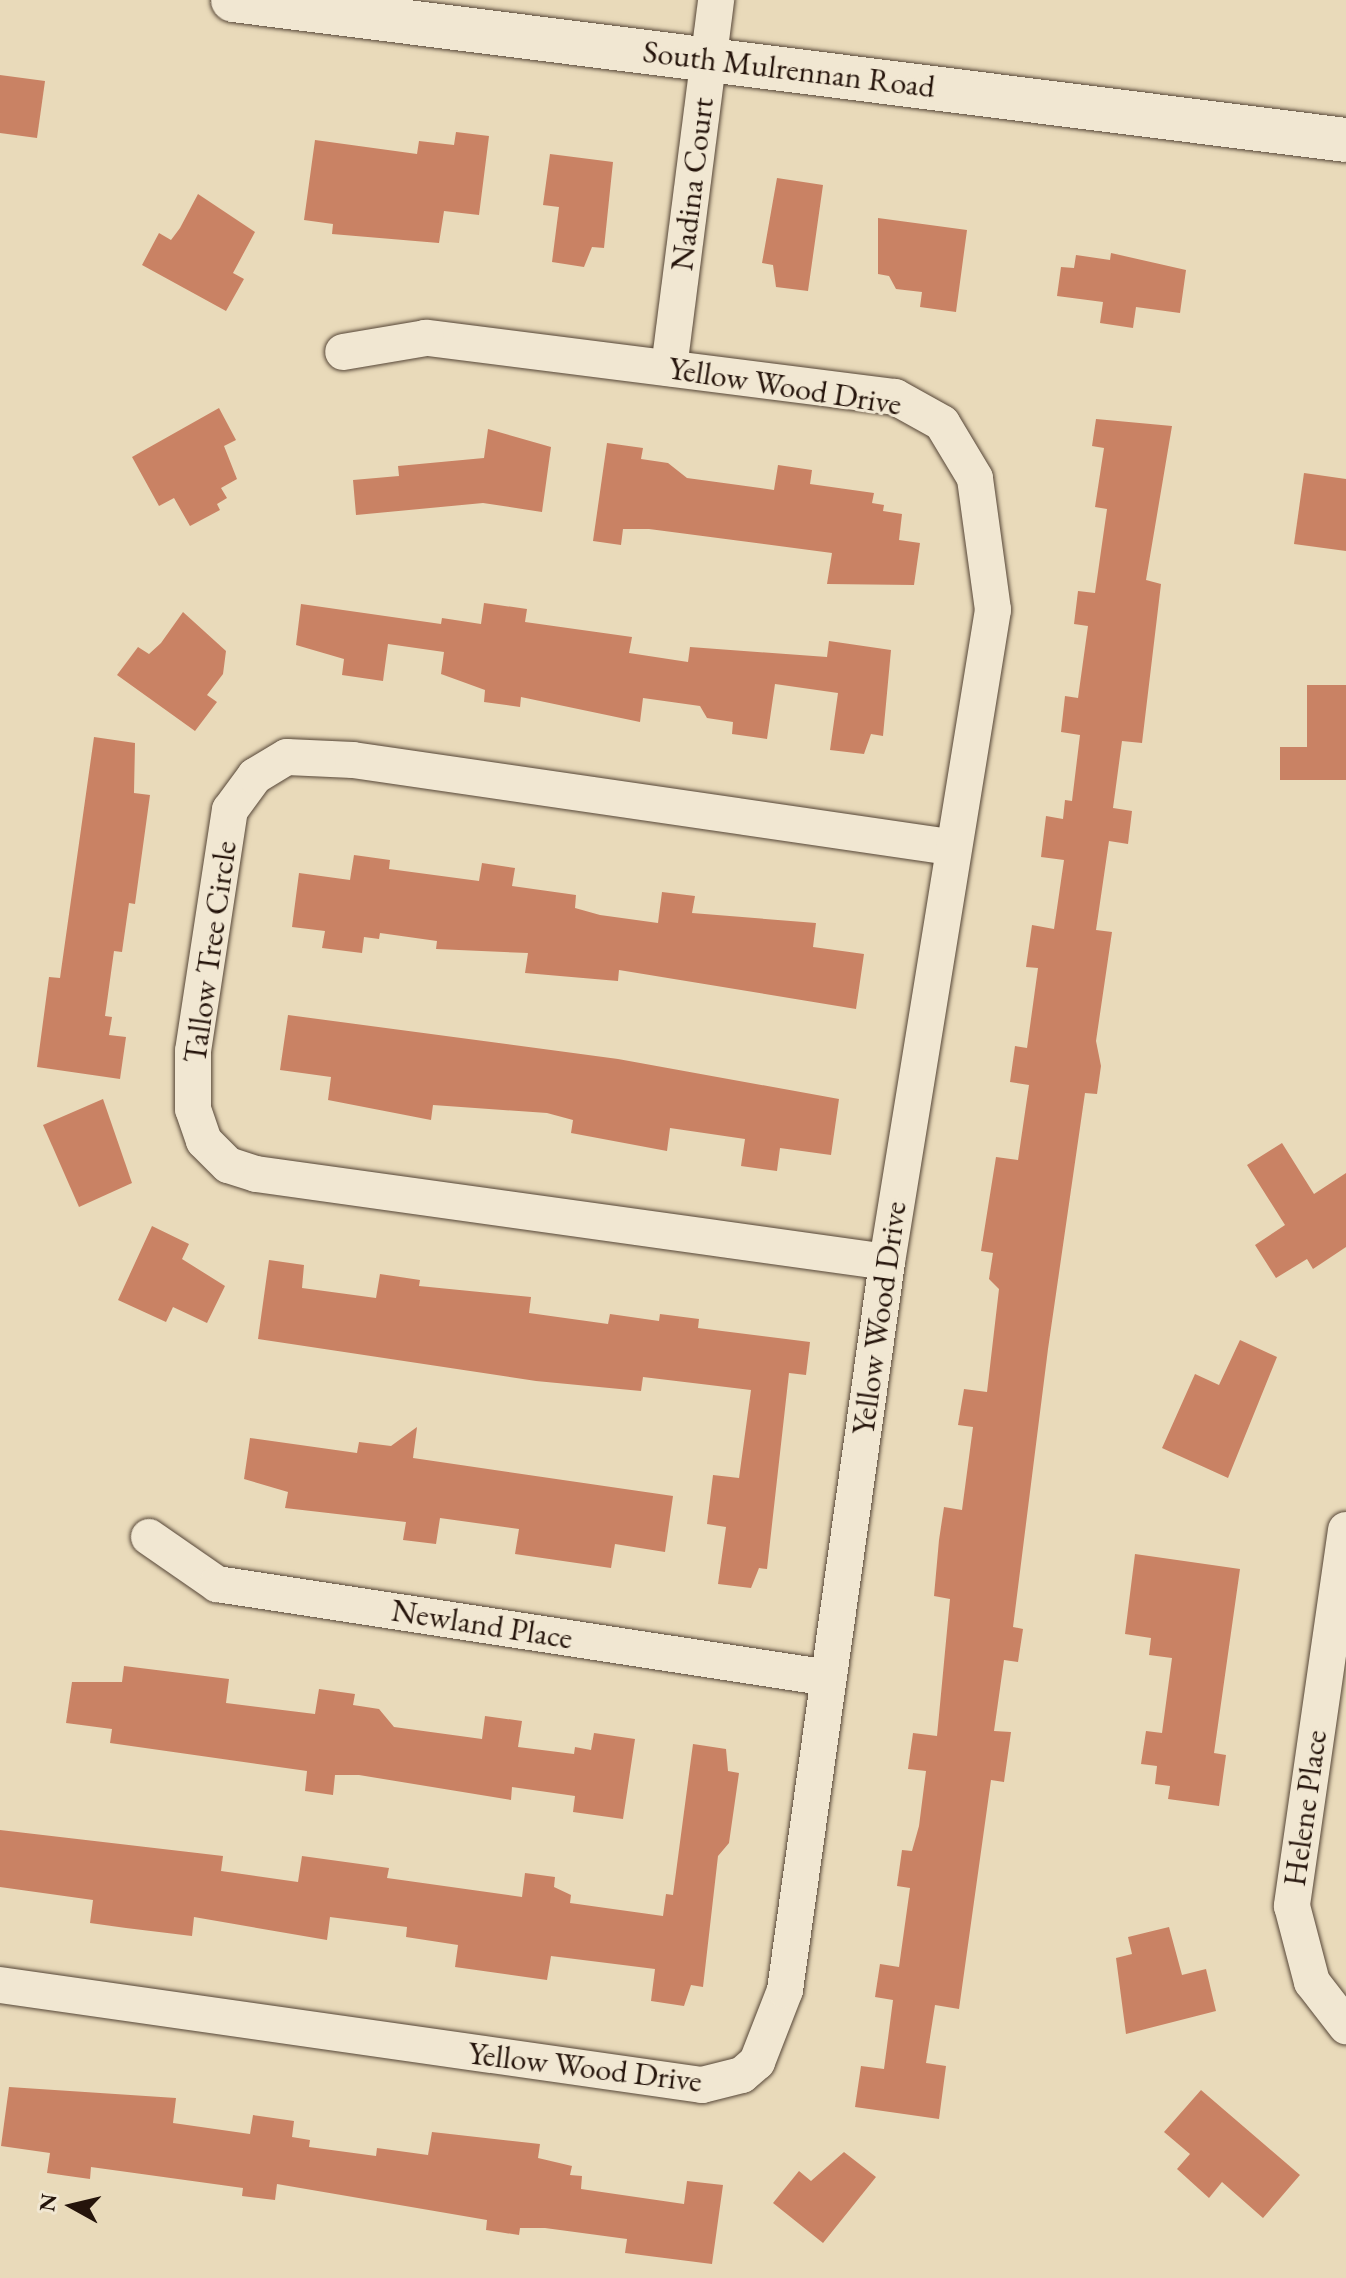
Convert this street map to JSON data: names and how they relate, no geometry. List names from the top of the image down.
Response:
{
  "streets": {
    "street": [
      "South Mulrennan Road",
      "Nadina Court",
      "Yellow Wood Drive",
      "Tallow Tree Circle",
      "Newland Place",
      "Helene Place"
    ]
  },
  "crossings": [
    ["South Mulrennan Road", "Nadina Court"],
    ["Nadina Court", "Yellow Wood Drive"],
    ["Yellow Wood Drive", "Tallow Tree Circle"],
    ["Yellow Wood Drive", "Newland Place"]
  ],
  "north": "left"
}
